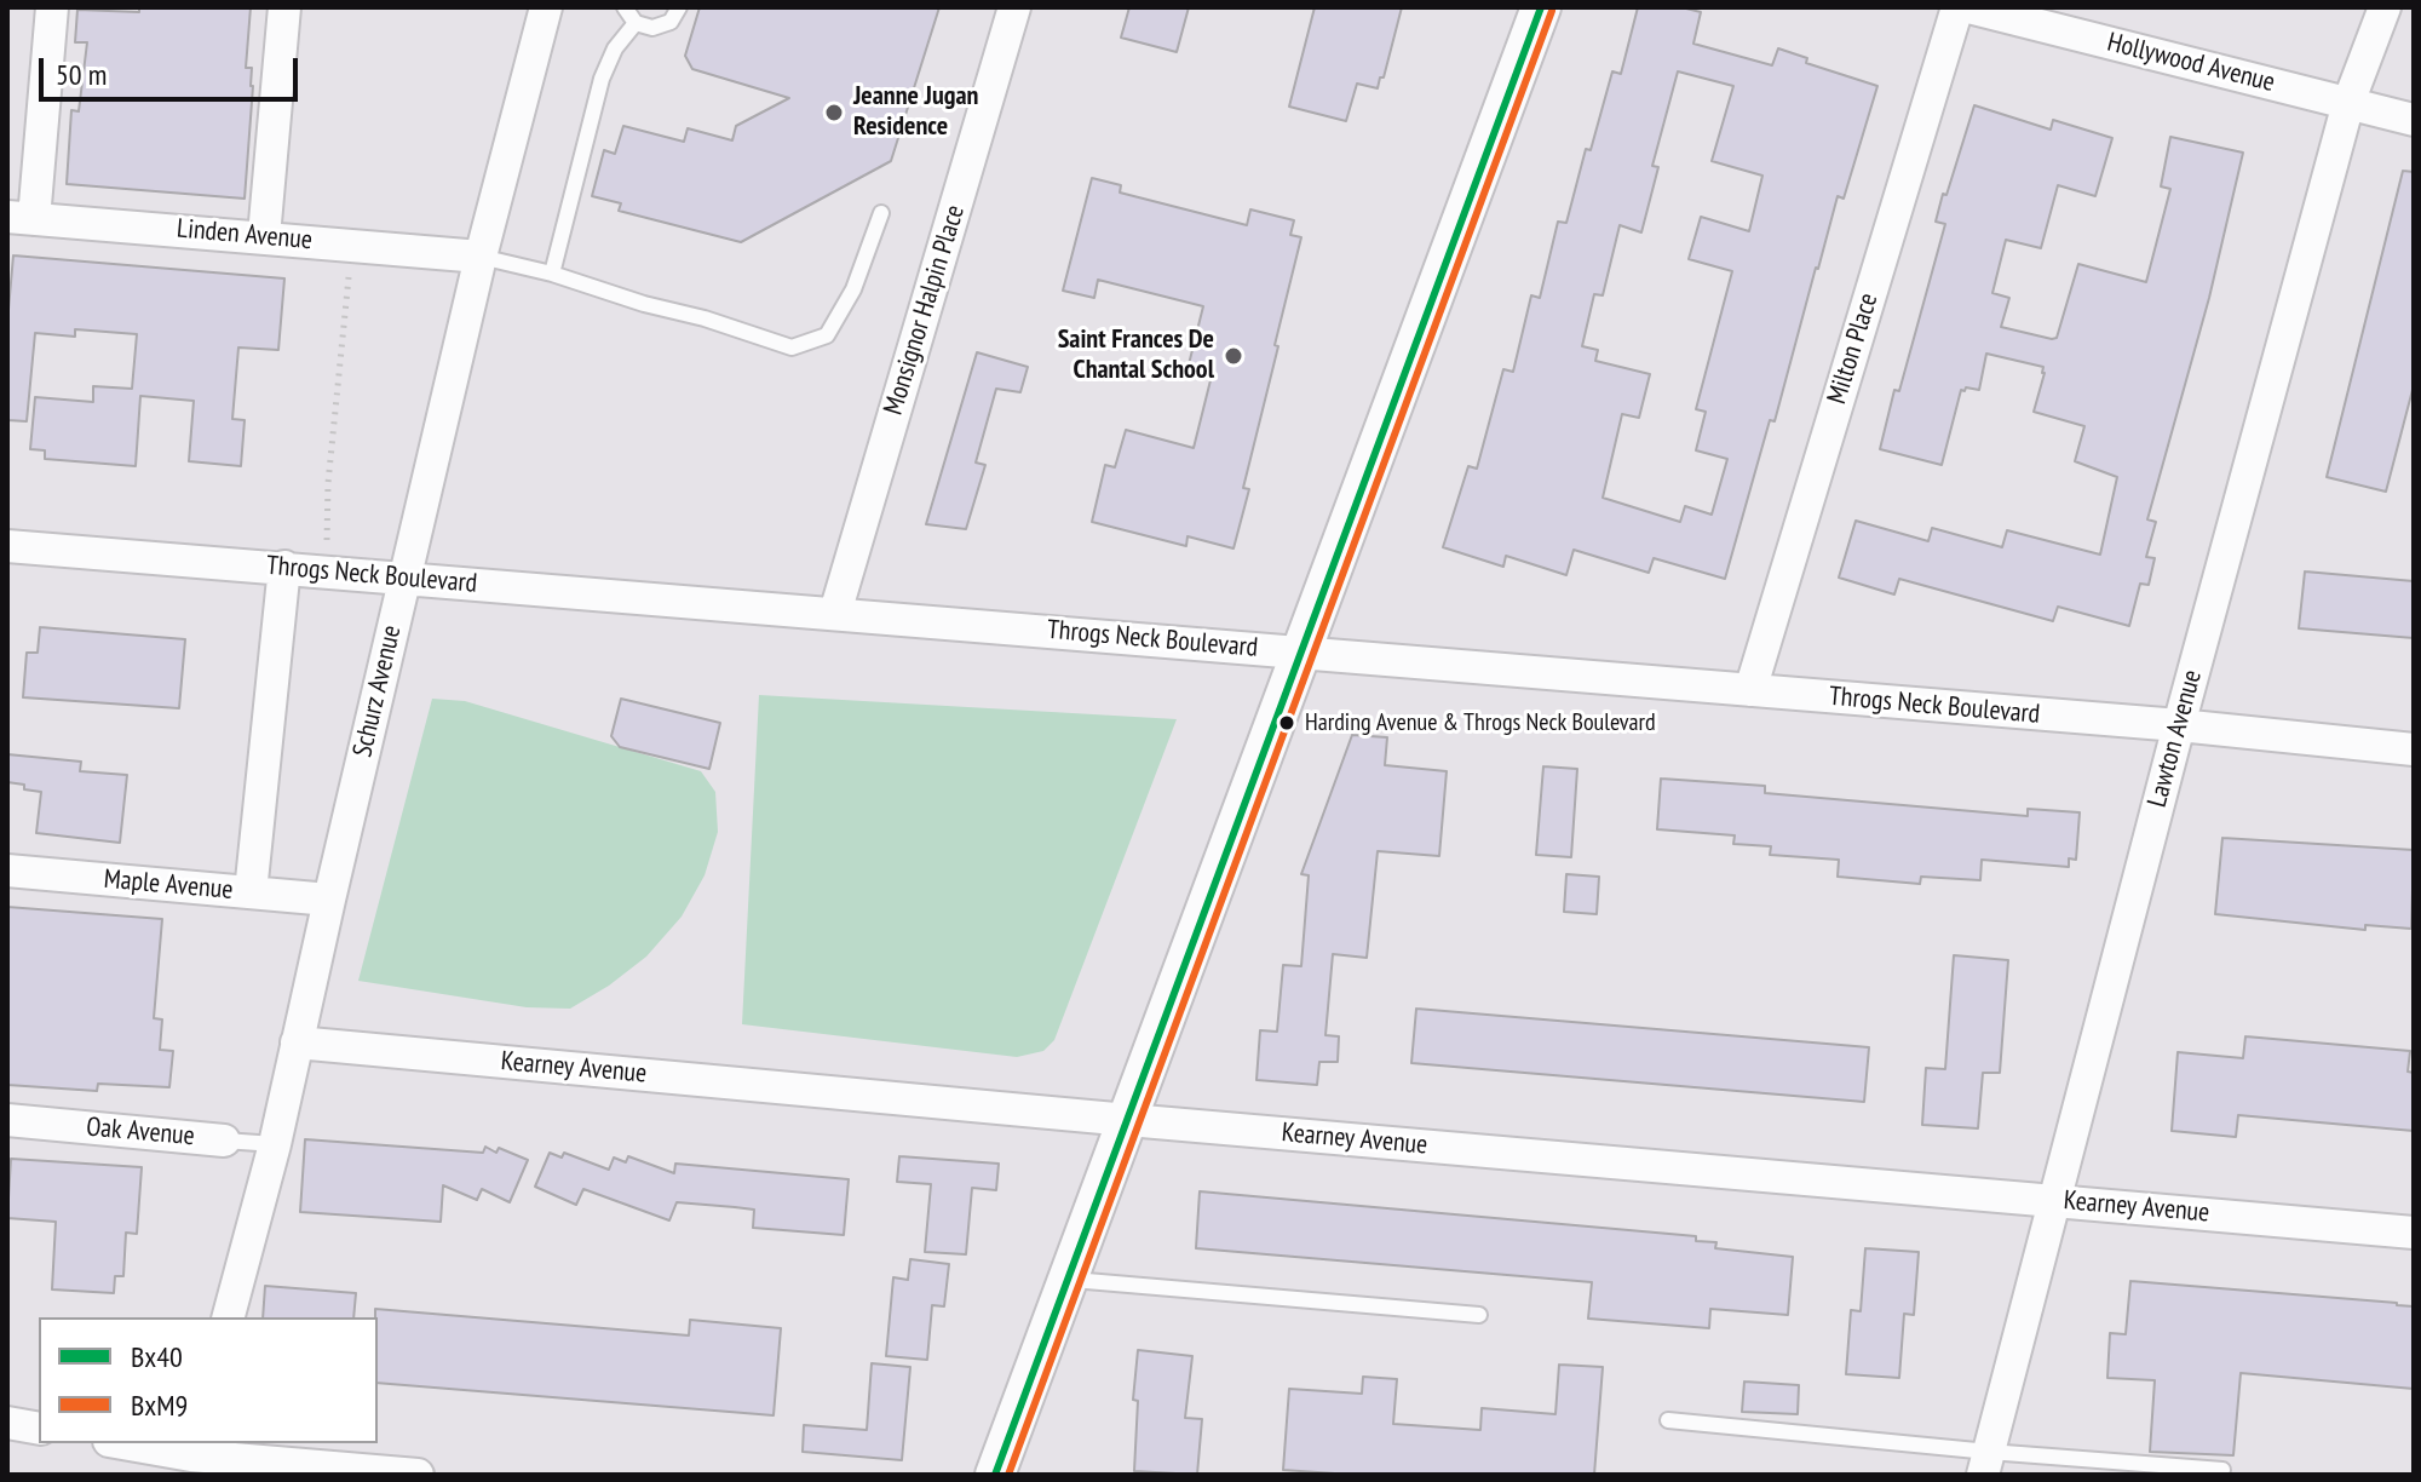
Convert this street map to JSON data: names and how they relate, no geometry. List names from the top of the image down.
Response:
{
  "streets": {
    "street": [
      "Hollywood Avenue",
      "Linden Avenue",
      "Monsignor Halpin Place",
      "Milton Place",
      "Throgs Neck Boulevard",
      "Schurz Avenue",
      "Lawton Avenue",
      "Maple Avenue",
      "Kearney Avenue",
      "Oak Avenue"
    ]
  },
  "crossings": [
    ["Hollywood Avenue", "Lawton Avenue"],
    ["Linden Avenue", "Schurz Avenue"],
    ["Monsignor Halpin Place", "Throgs Neck Boulevard"],
    ["Milton Place", "Throgs Neck Boulevard"],
    ["Throgs Neck Boulevard", "Schurz Avenue"],
    ["Throgs Neck Boulevard", "Lawton Avenue"],
    ["Schurz Avenue", "Maple Avenue"],
    ["Schurz Avenue", "Kearney Avenue"],
    ["Schurz Avenue", "Oak Avenue"],
    ["Lawton Avenue", "Kearney Avenue"]
  ],
  "places": ["Jeanne Jugan Residence", "Saint Frances De Chantal School", "Harding Avenue & Throgs Neck Boulevard"],
  "lines": ["transit line Bx40", "transit line BxM9"],
  "legend": ["Bx40", "BxM9"],
  "scale_bar": "50 m"
}
